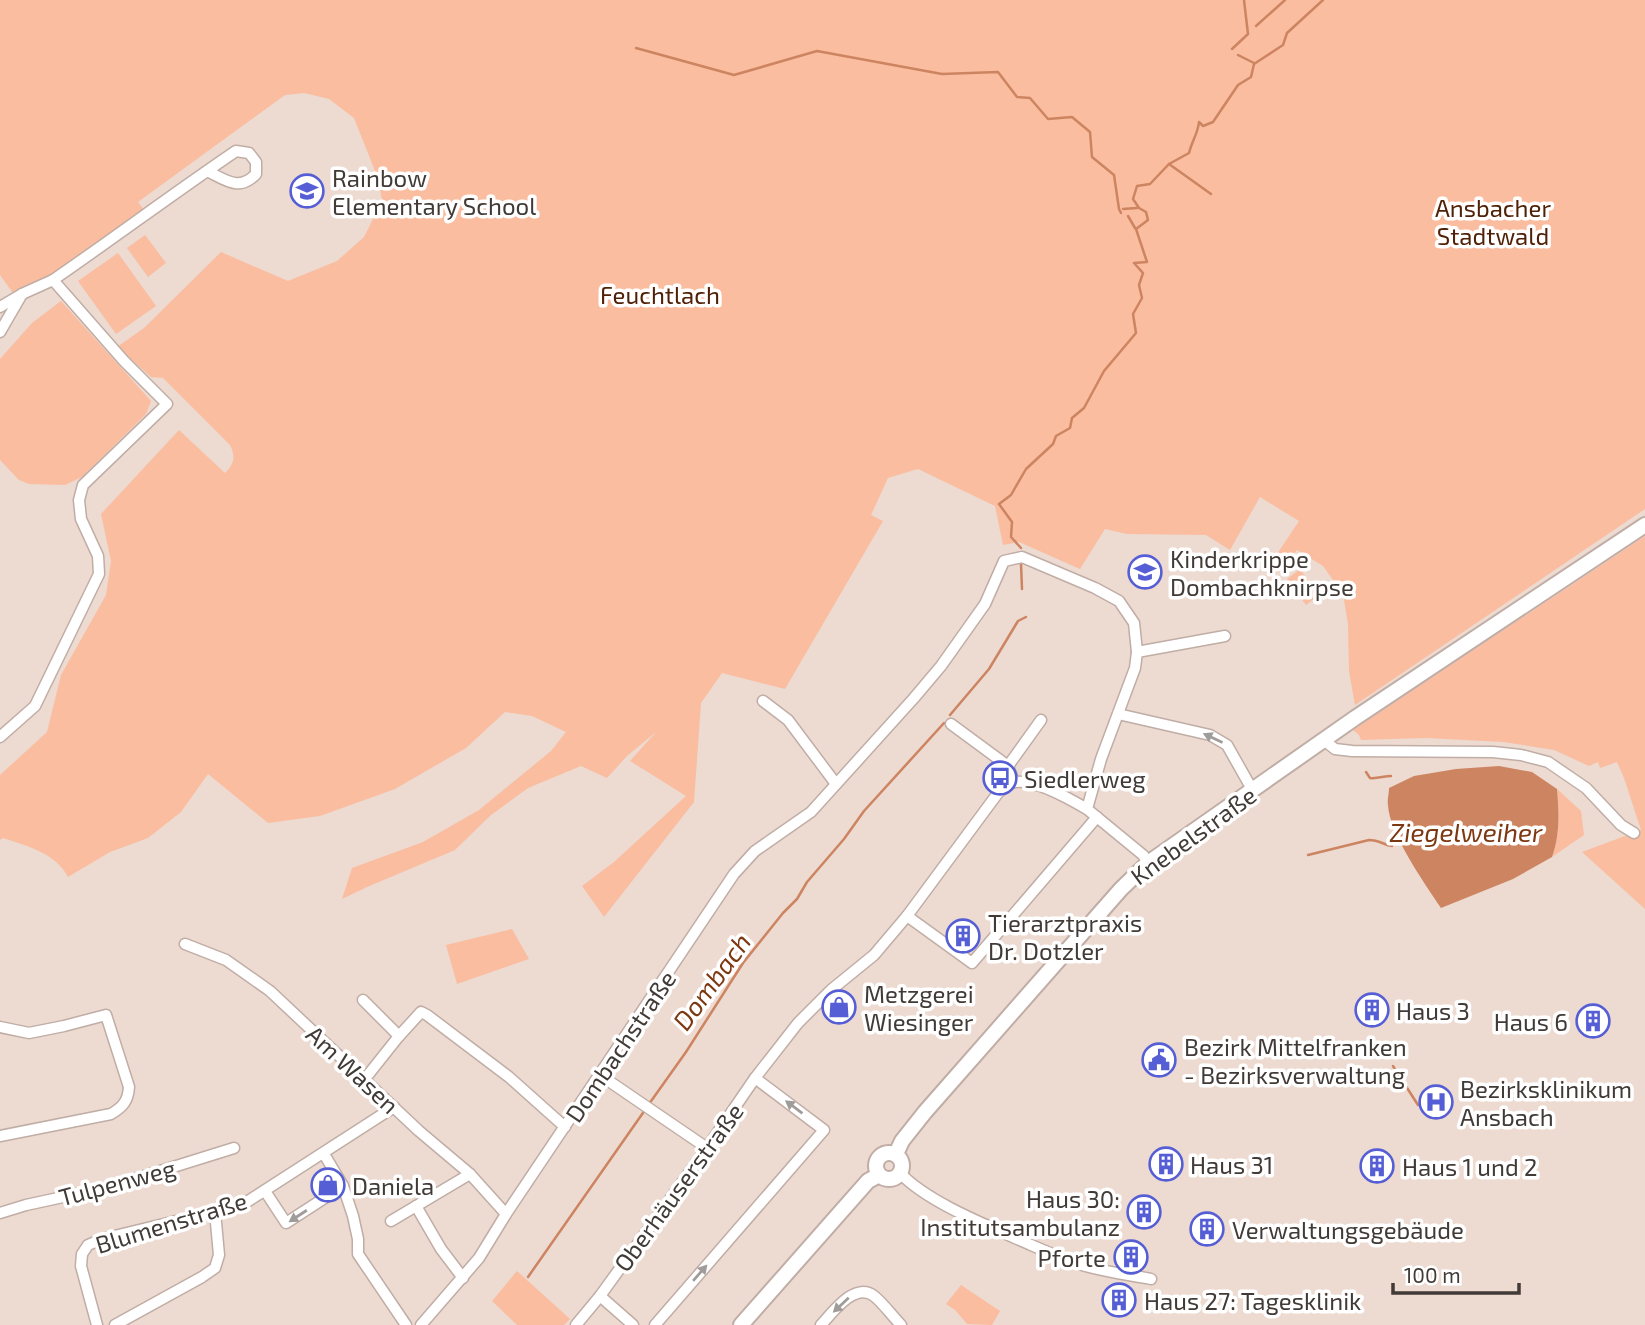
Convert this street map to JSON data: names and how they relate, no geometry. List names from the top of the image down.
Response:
{
  "streets": {
    "main road": ["Knebelstraße"],
    "street": [
      "Dombachstraße",
      "Am Wasen",
      "Tulpenweg",
      "Oberhäuserstraße",
      "Blumenstraße"
    ]
  },
  "crossings": [
    ["Dombachstraße", "Am Wasen"],
    ["Am Wasen", "Blumenstraße"]
  ],
  "water": ["Ziegelweiher", "Dombach"],
  "parks": ["Ansbacher Stadtwald", "Feuchtlach"],
  "places": {
    "school or university": ["Rainbow Elementary School", "Kinderkrippe Dombachknirpse"],
    "bus stop": ["Siedlerweg"],
    "building": [
      "Tierarztpraxis Dr. Dotzler",
      "Haus 3",
      "Haus 6",
      "Haus 31",
      "Haus 1 und 2",
      "Haus 30: Institutsambulanz",
      "Verwaltungsgebäude",
      "Pforte",
      "Haus 27: Tagesklinik"
    ],
    "shop": ["Metzgerei Wiesinger", "Daniela"],
    "public building": ["Bezirk Mittelfranken - Bezirksverwaltung"],
    "hospital": ["Bezirksklinikum Ansbach"]
  },
  "scale_bar": "100 m"
}
